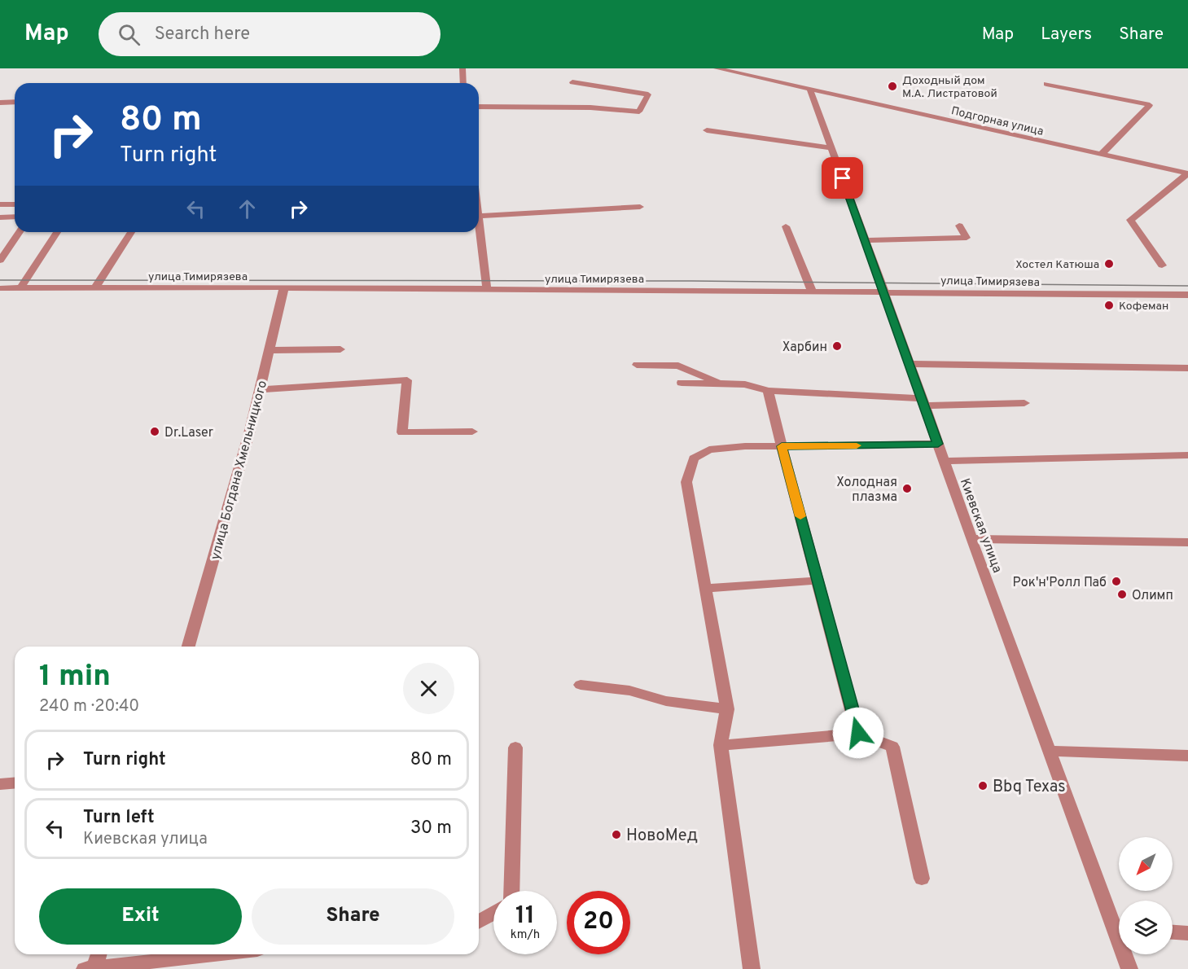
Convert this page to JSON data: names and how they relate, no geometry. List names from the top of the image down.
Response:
{
  "streets": {
    "street": [
      "Подгорная улица",
      "улица Тимирязева",
      "улица Богдана Хмельницкого",
      "Киевская улица"
    ]
  },
  "crossings": [
    ["Подгорная улица", "Киевская улица"],
    ["улица Тимирязева", "улица Богдана Хмельницкого"],
    ["улица Тимирязева", "Киевская улица"]
  ],
  "places": [
    "Доходный дом М.А. Листратовой",
    "Хостел Катюша",
    "Кофеман",
    "Харбин",
    "Dr.Laser",
    "Холодная плазма",
    "Рок'н'Ролл Паб",
    "Олимп",
    "Bbq Texas",
    "НовоМед"
  ],
  "north": "bottom left",
  "page": {
    "header": "Map",
    "search": "Search here",
    "nav": ["Map", "Layers", "Share"],
    "turn": ["80 m", "Turn right"],
    "heading": ["1 min", "240 m · 20:40"],
    "list": [
      {
        "name": "Turn right",
        "value": "80 m"
      },
      {
        "name": "Turn left",
        "note": "Киевская улица",
        "value": "30 m"
      }
    ],
    "buttons": ["Exit", "Share"],
    "speed": "11 km/h",
    "limit": "20"
  }
}
